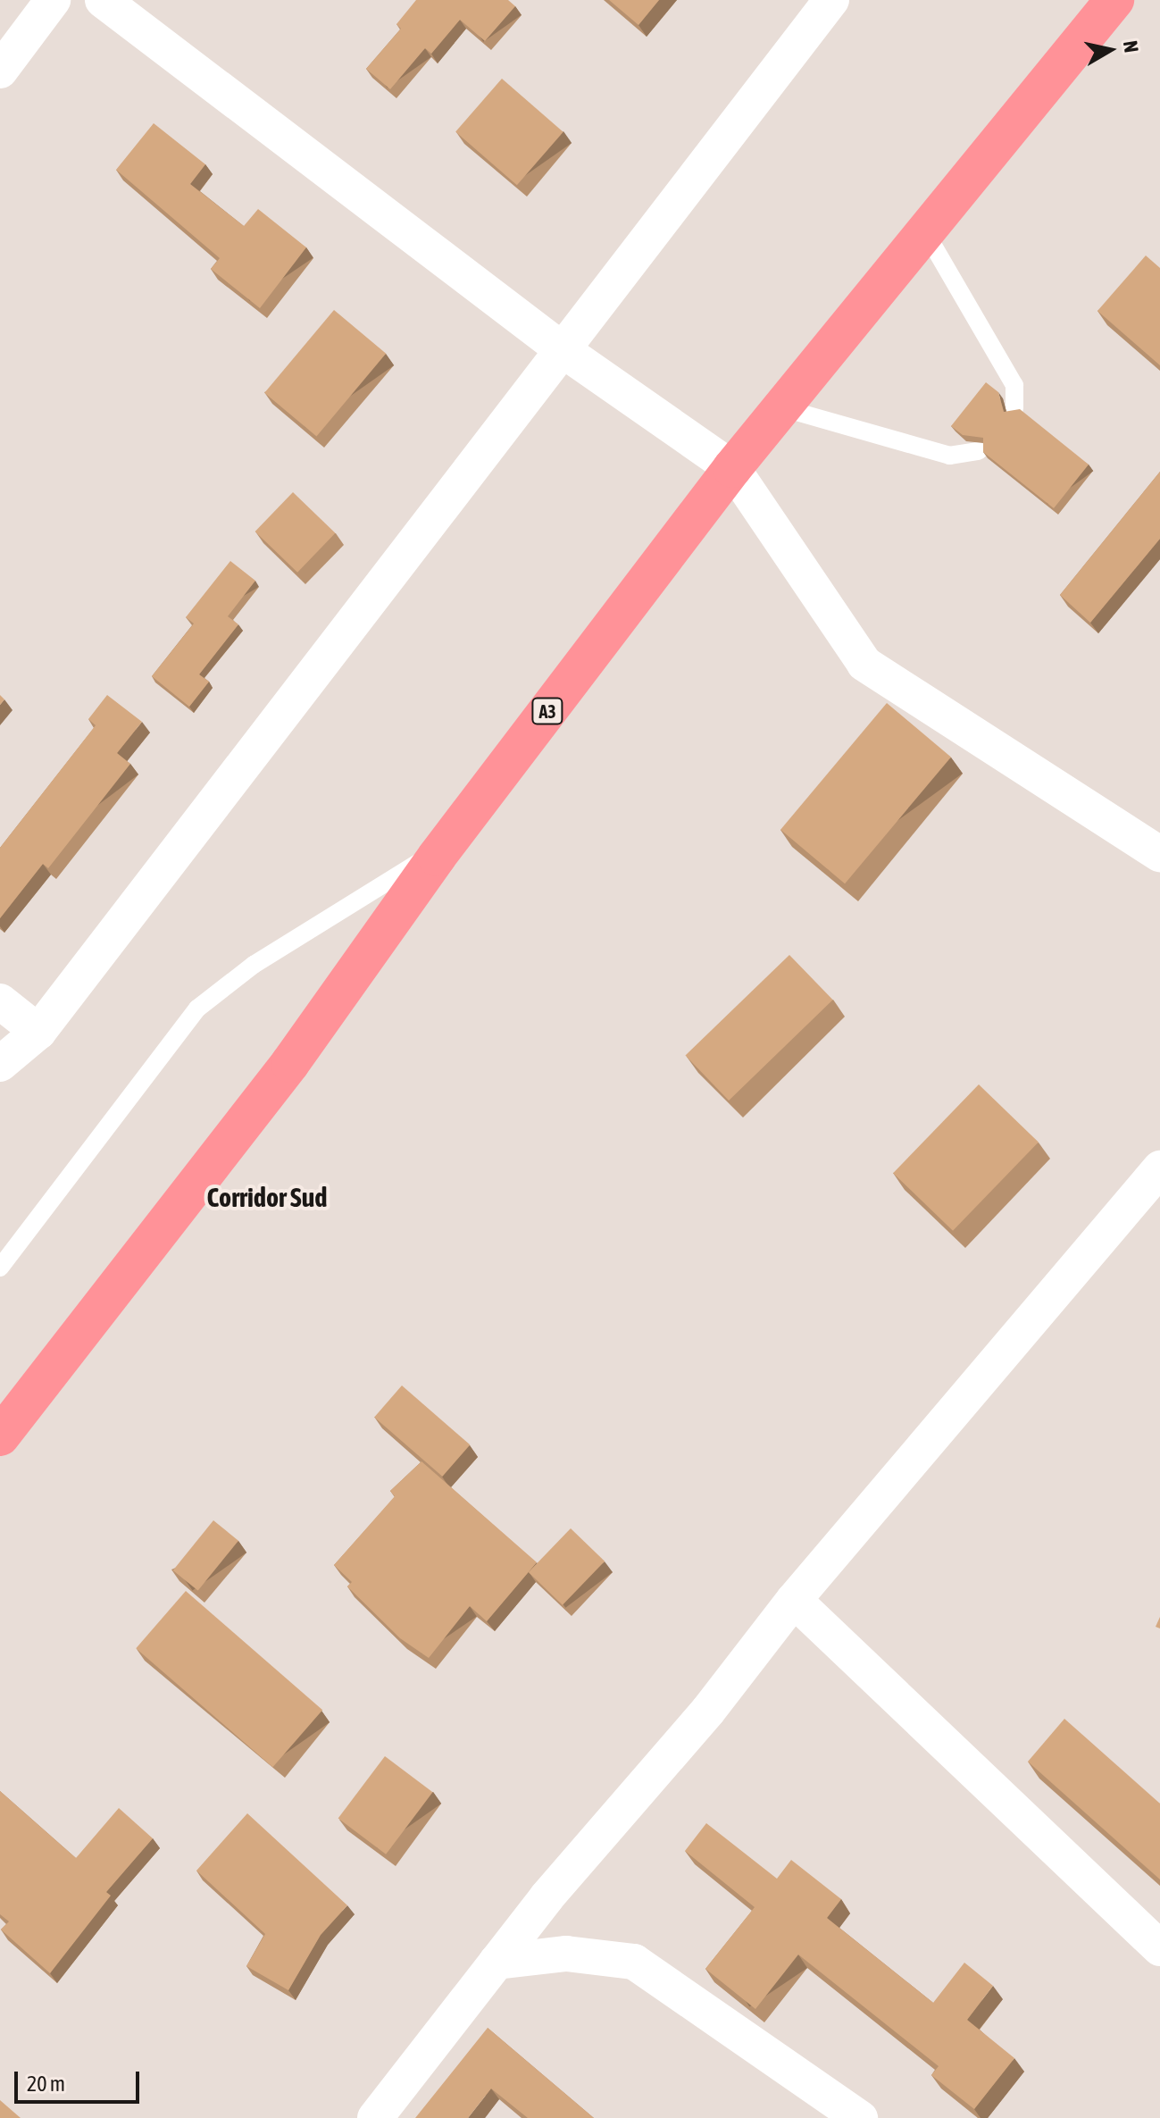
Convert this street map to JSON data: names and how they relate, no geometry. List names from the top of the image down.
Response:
{
  "streets": {
    "highway": ["A3"]
  },
  "districts": ["Corridor Sud"],
  "scale_bar": "20 m",
  "north": "right"
}
